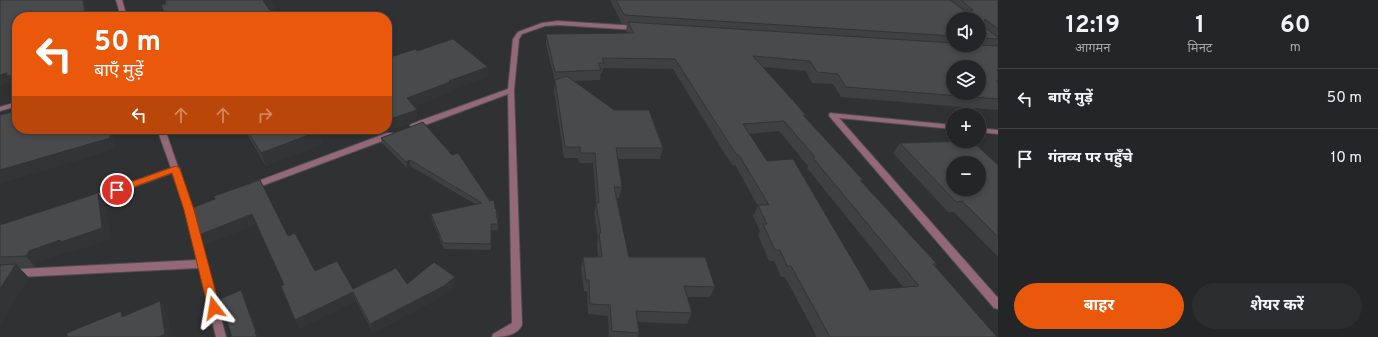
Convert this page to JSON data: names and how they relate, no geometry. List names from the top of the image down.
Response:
{
  "page": {
    "eta": [
      "12:19",
      "आगमन",
      "1",
      "मिनट",
      "60",
      "m"
    ],
    "map_buttons": ["+", "−"],
    "turn": ["50 m", "बाएँ मुड़ें"],
    "list": [
      {
        "name": "बाएँ मुड़ें",
        "value": "50 m"
      },
      {
        "name": "गंतव्य पर पहुँचे",
        "value": "10 m"
      }
    ],
    "buttons": ["बाहर", "शेयर करें"]
  }
}
